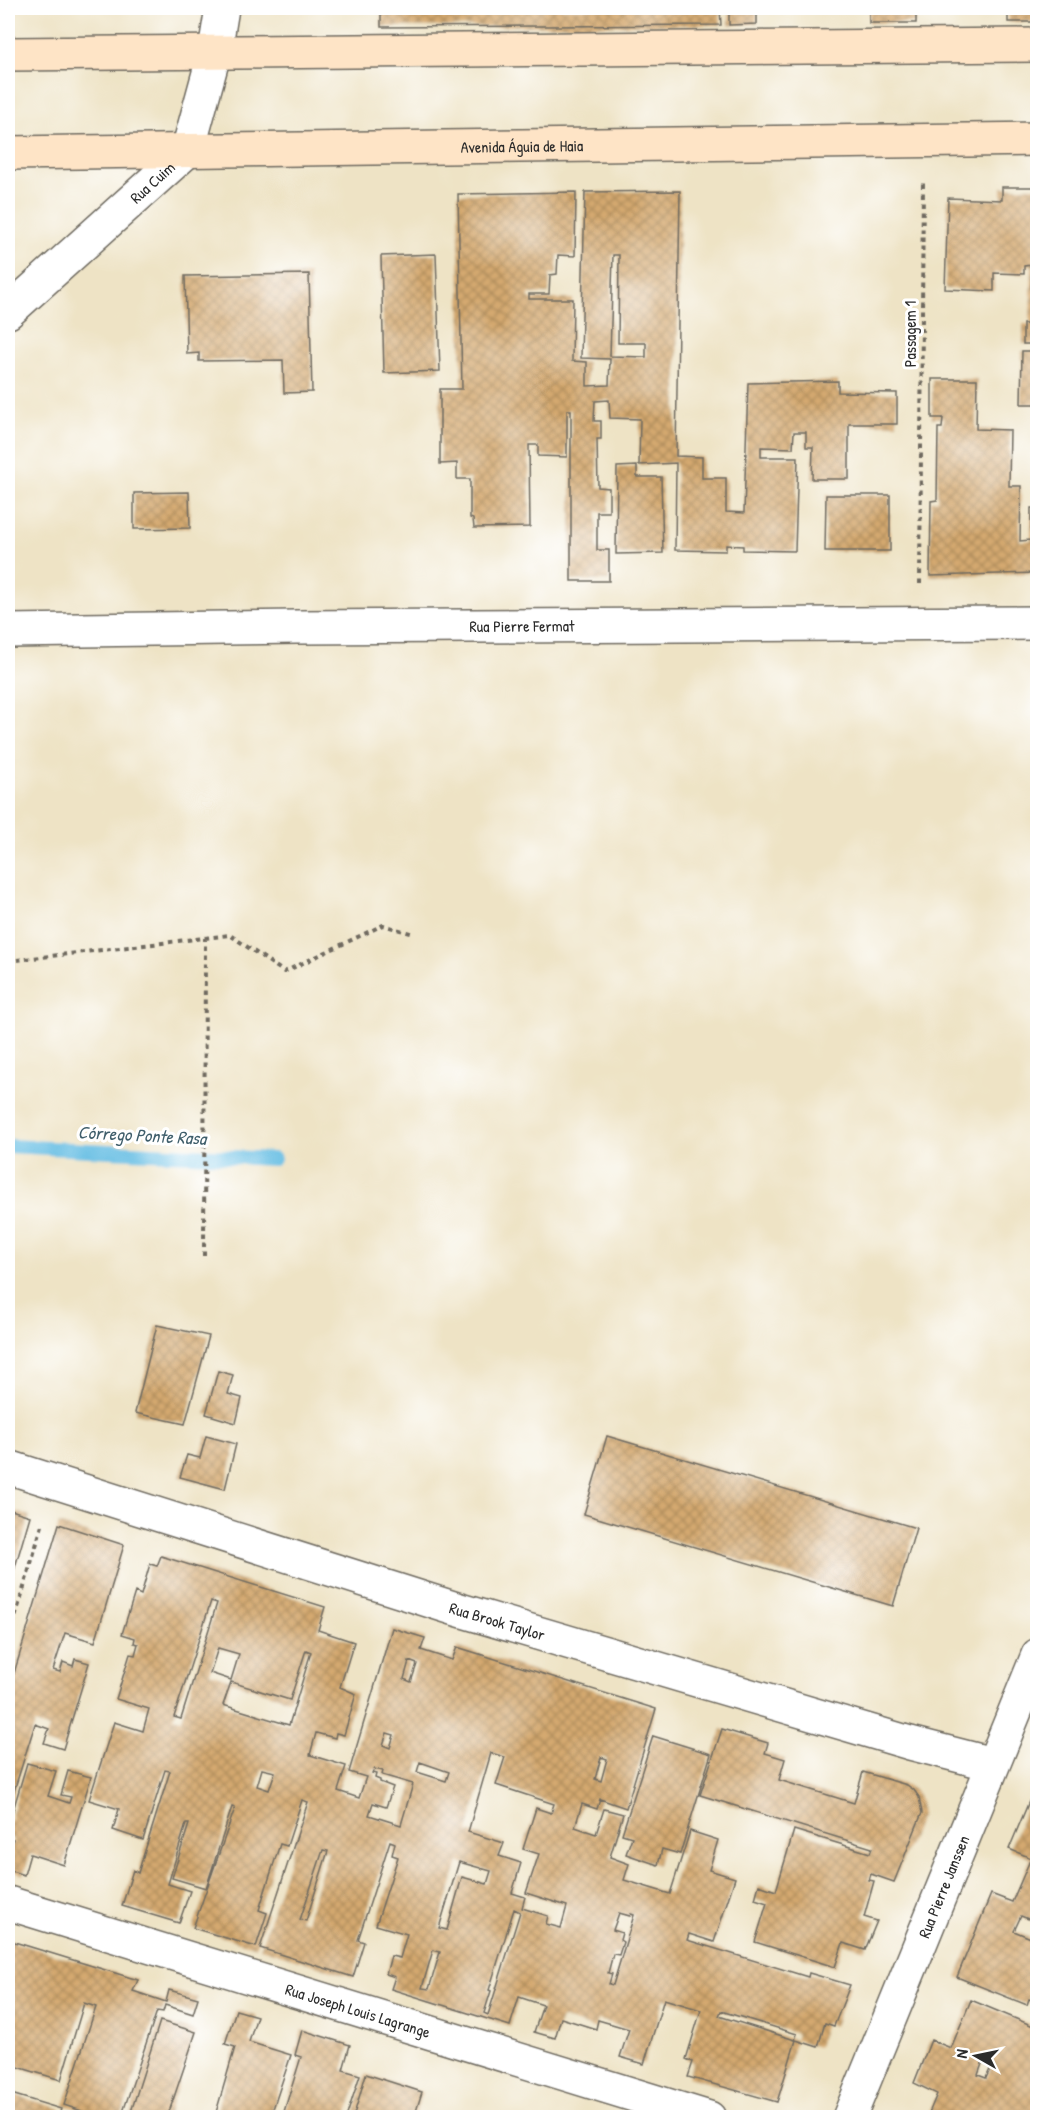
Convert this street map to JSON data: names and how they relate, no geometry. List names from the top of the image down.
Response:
{
  "streets": {
    "main road": ["Avenida Águia de Haia"],
    "street": [
      "Rua Cuim",
      "Rua Pierre Fermat",
      "Rua Brook Taylor",
      "Rua Pierre Janssen",
      "Rua Joseph Louis Lagrange"
    ],
    "path": ["Passagem 1"]
  },
  "crossings": [
    ["Avenida Águia de Haia", "Rua Cuim"],
    ["Avenida Águia de Haia", "Passagem 1"],
    ["Passagem 1", "Rua Pierre Fermat"],
    ["Rua Brook Taylor", "Rua Pierre Janssen"]
  ],
  "water": ["Córrego Ponte Rasa"],
  "north": "left"
}
